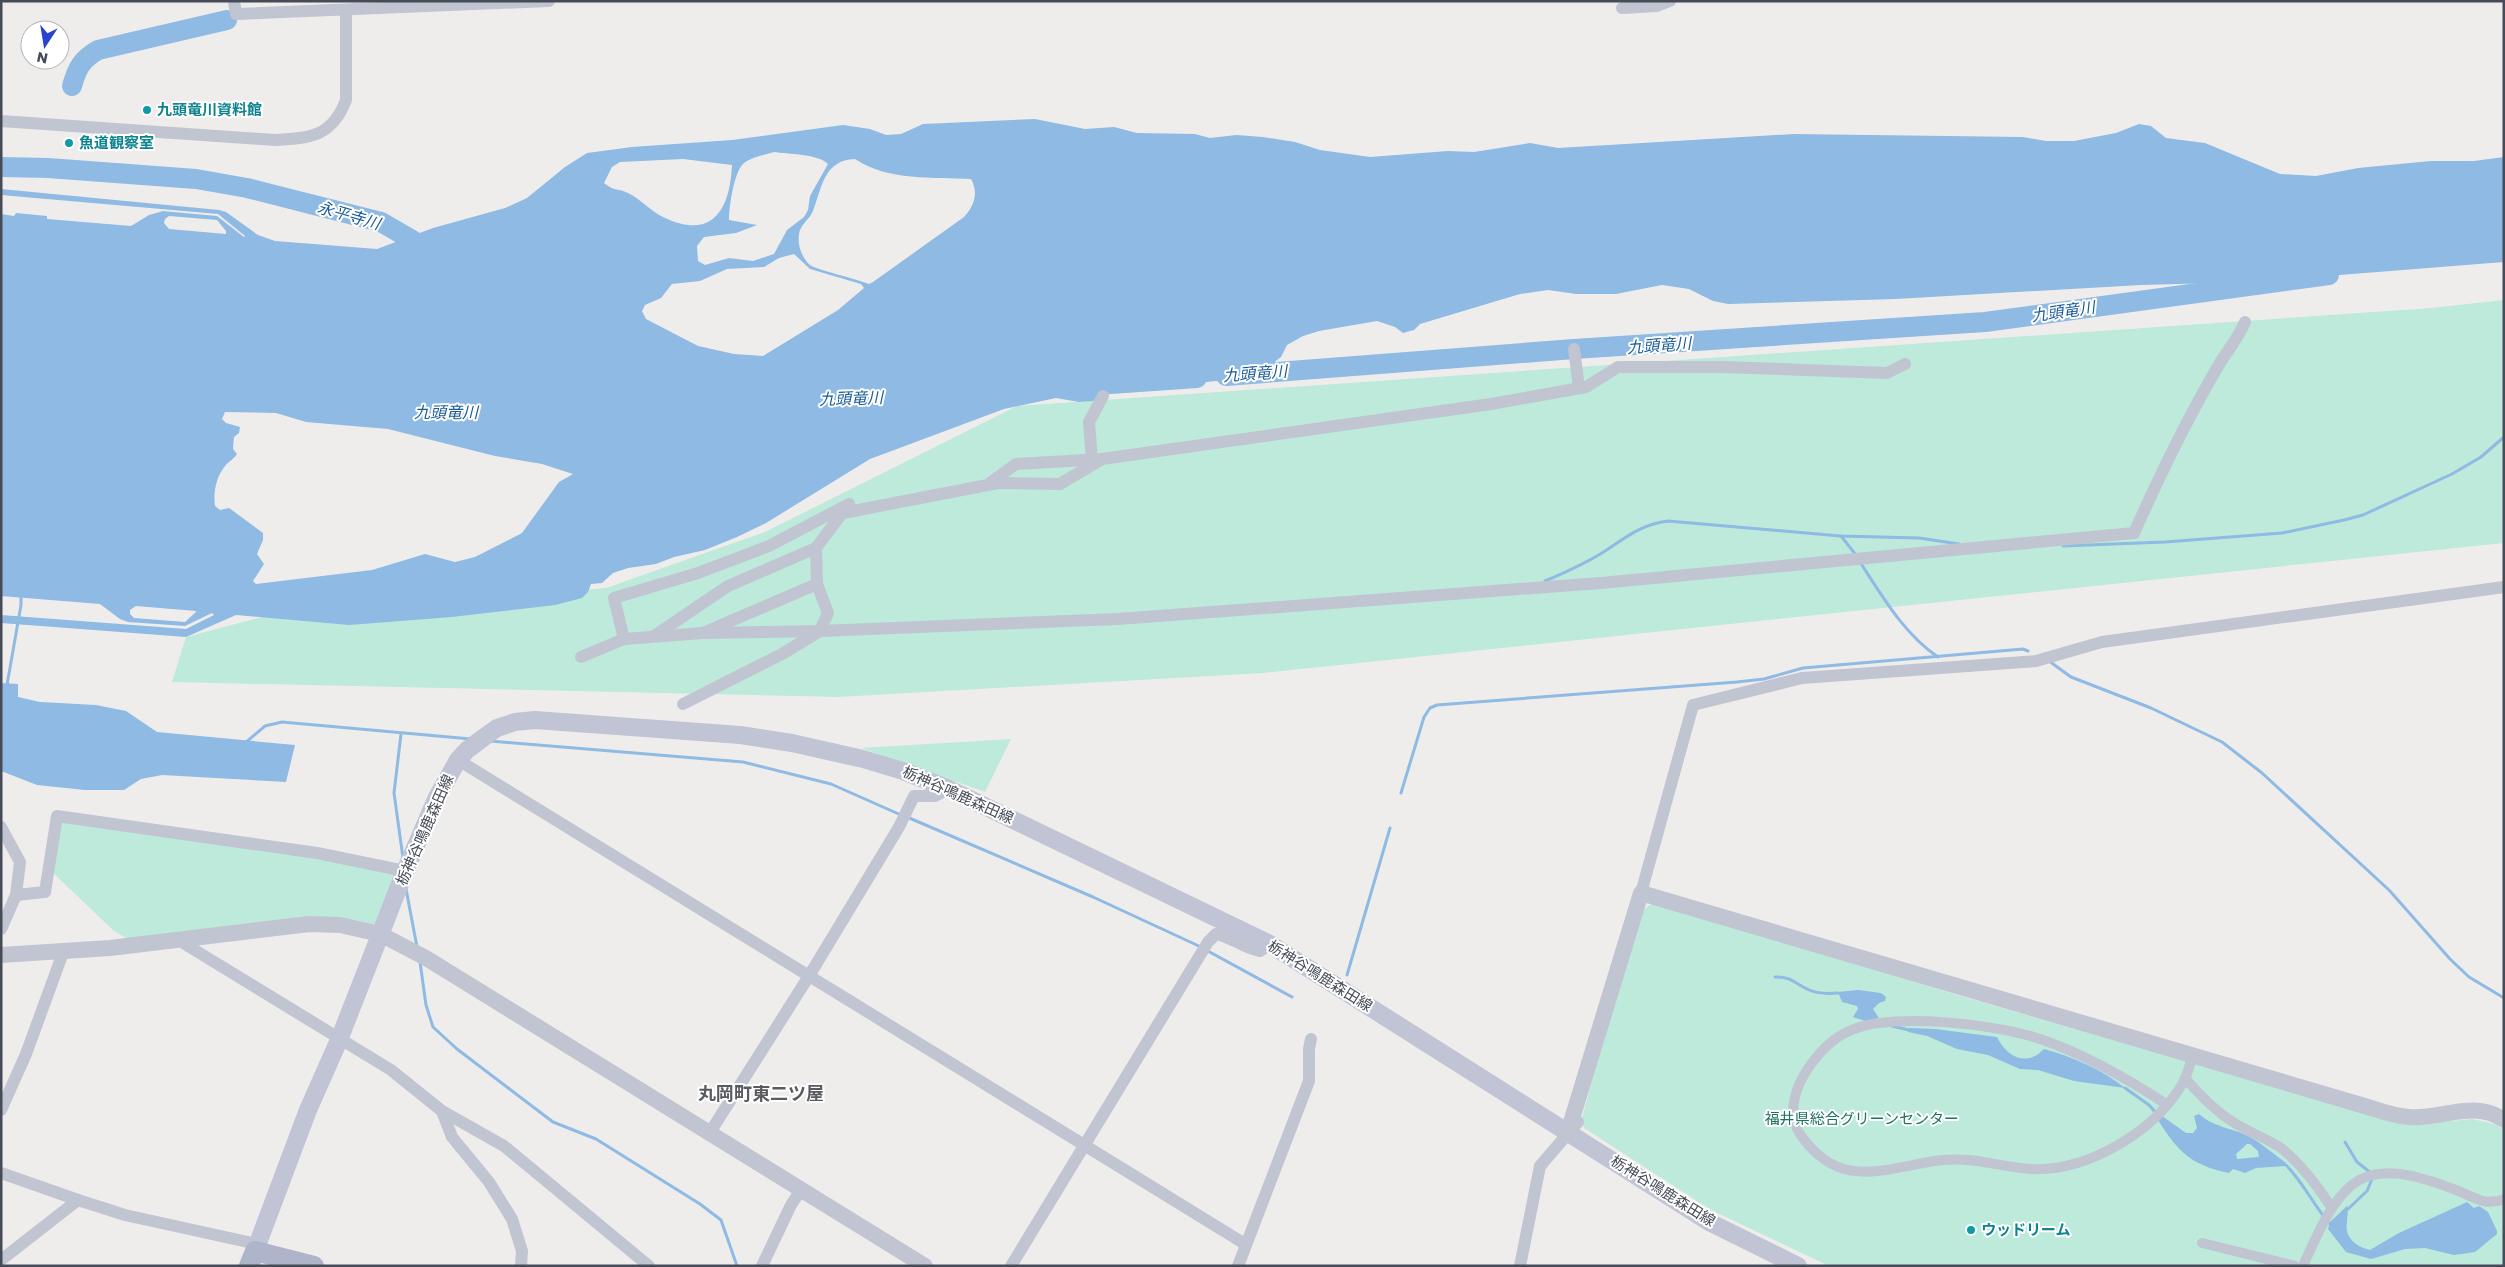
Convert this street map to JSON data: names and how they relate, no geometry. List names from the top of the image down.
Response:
{
  "streets": {
    "main road": ["栃神谷鳴鹿森田線"]
  },
  "districts": ["丸岡町東二ツ屋"],
  "water": ["永平寺川", "九頭竜川"],
  "parks": ["福井県総合グリーンセンター"],
  "places": ["九頭竜川資料館", "魚道観察室", "ウッドリーム"],
  "north": "bottom"
}
